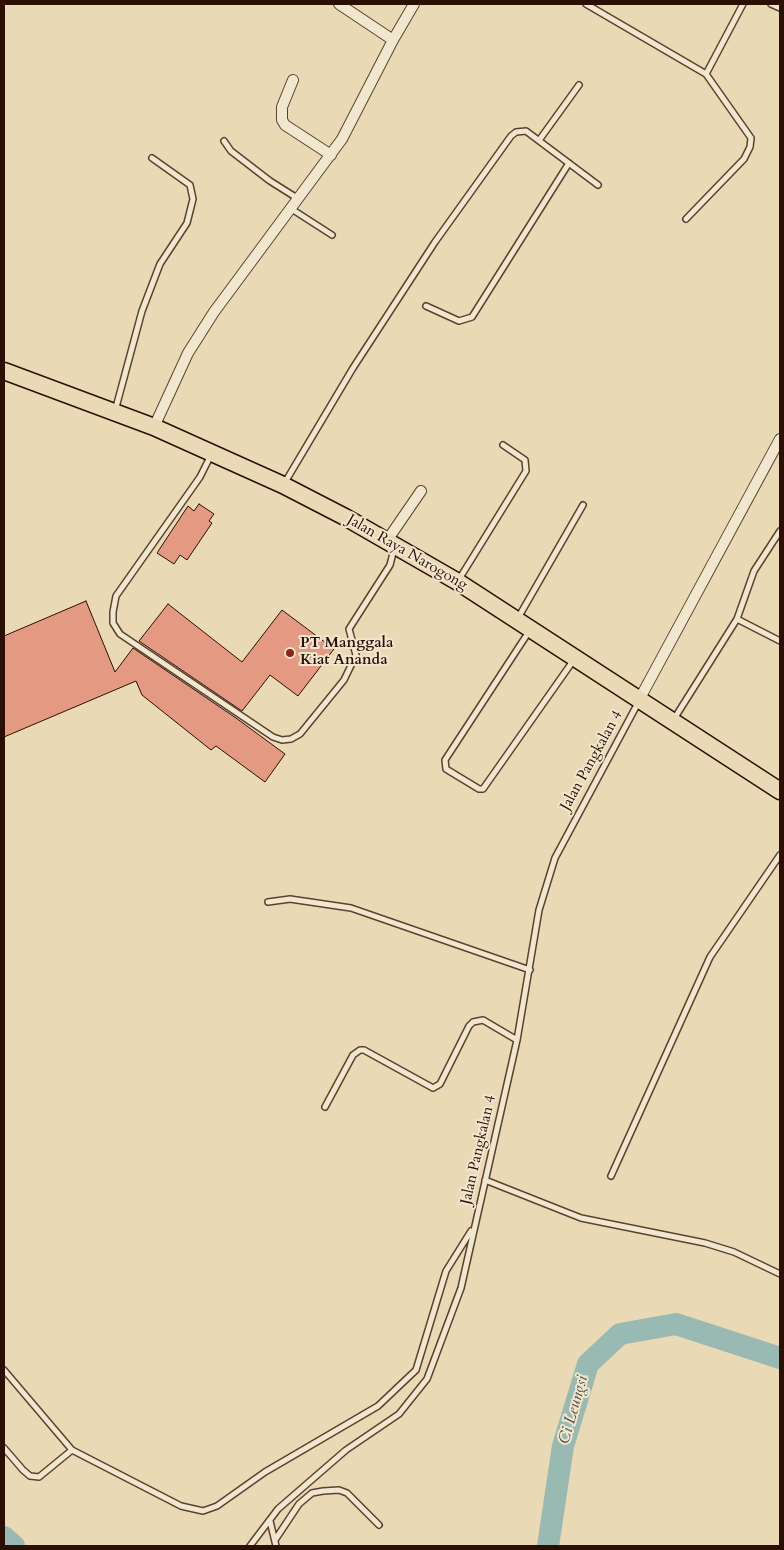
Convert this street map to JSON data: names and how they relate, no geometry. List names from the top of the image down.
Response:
{
  "streets": {
    "main road": ["Jalan Raya Narogong"],
    "lane": ["Jalan Pangkalan 4"]
  },
  "crossings": [
    ["Jalan Raya Narogong", "Jalan Pangkalan 4"]
  ],
  "water": ["Ci Leungsi"],
  "places": ["PT Manggala Kiat Ananda"]
}
